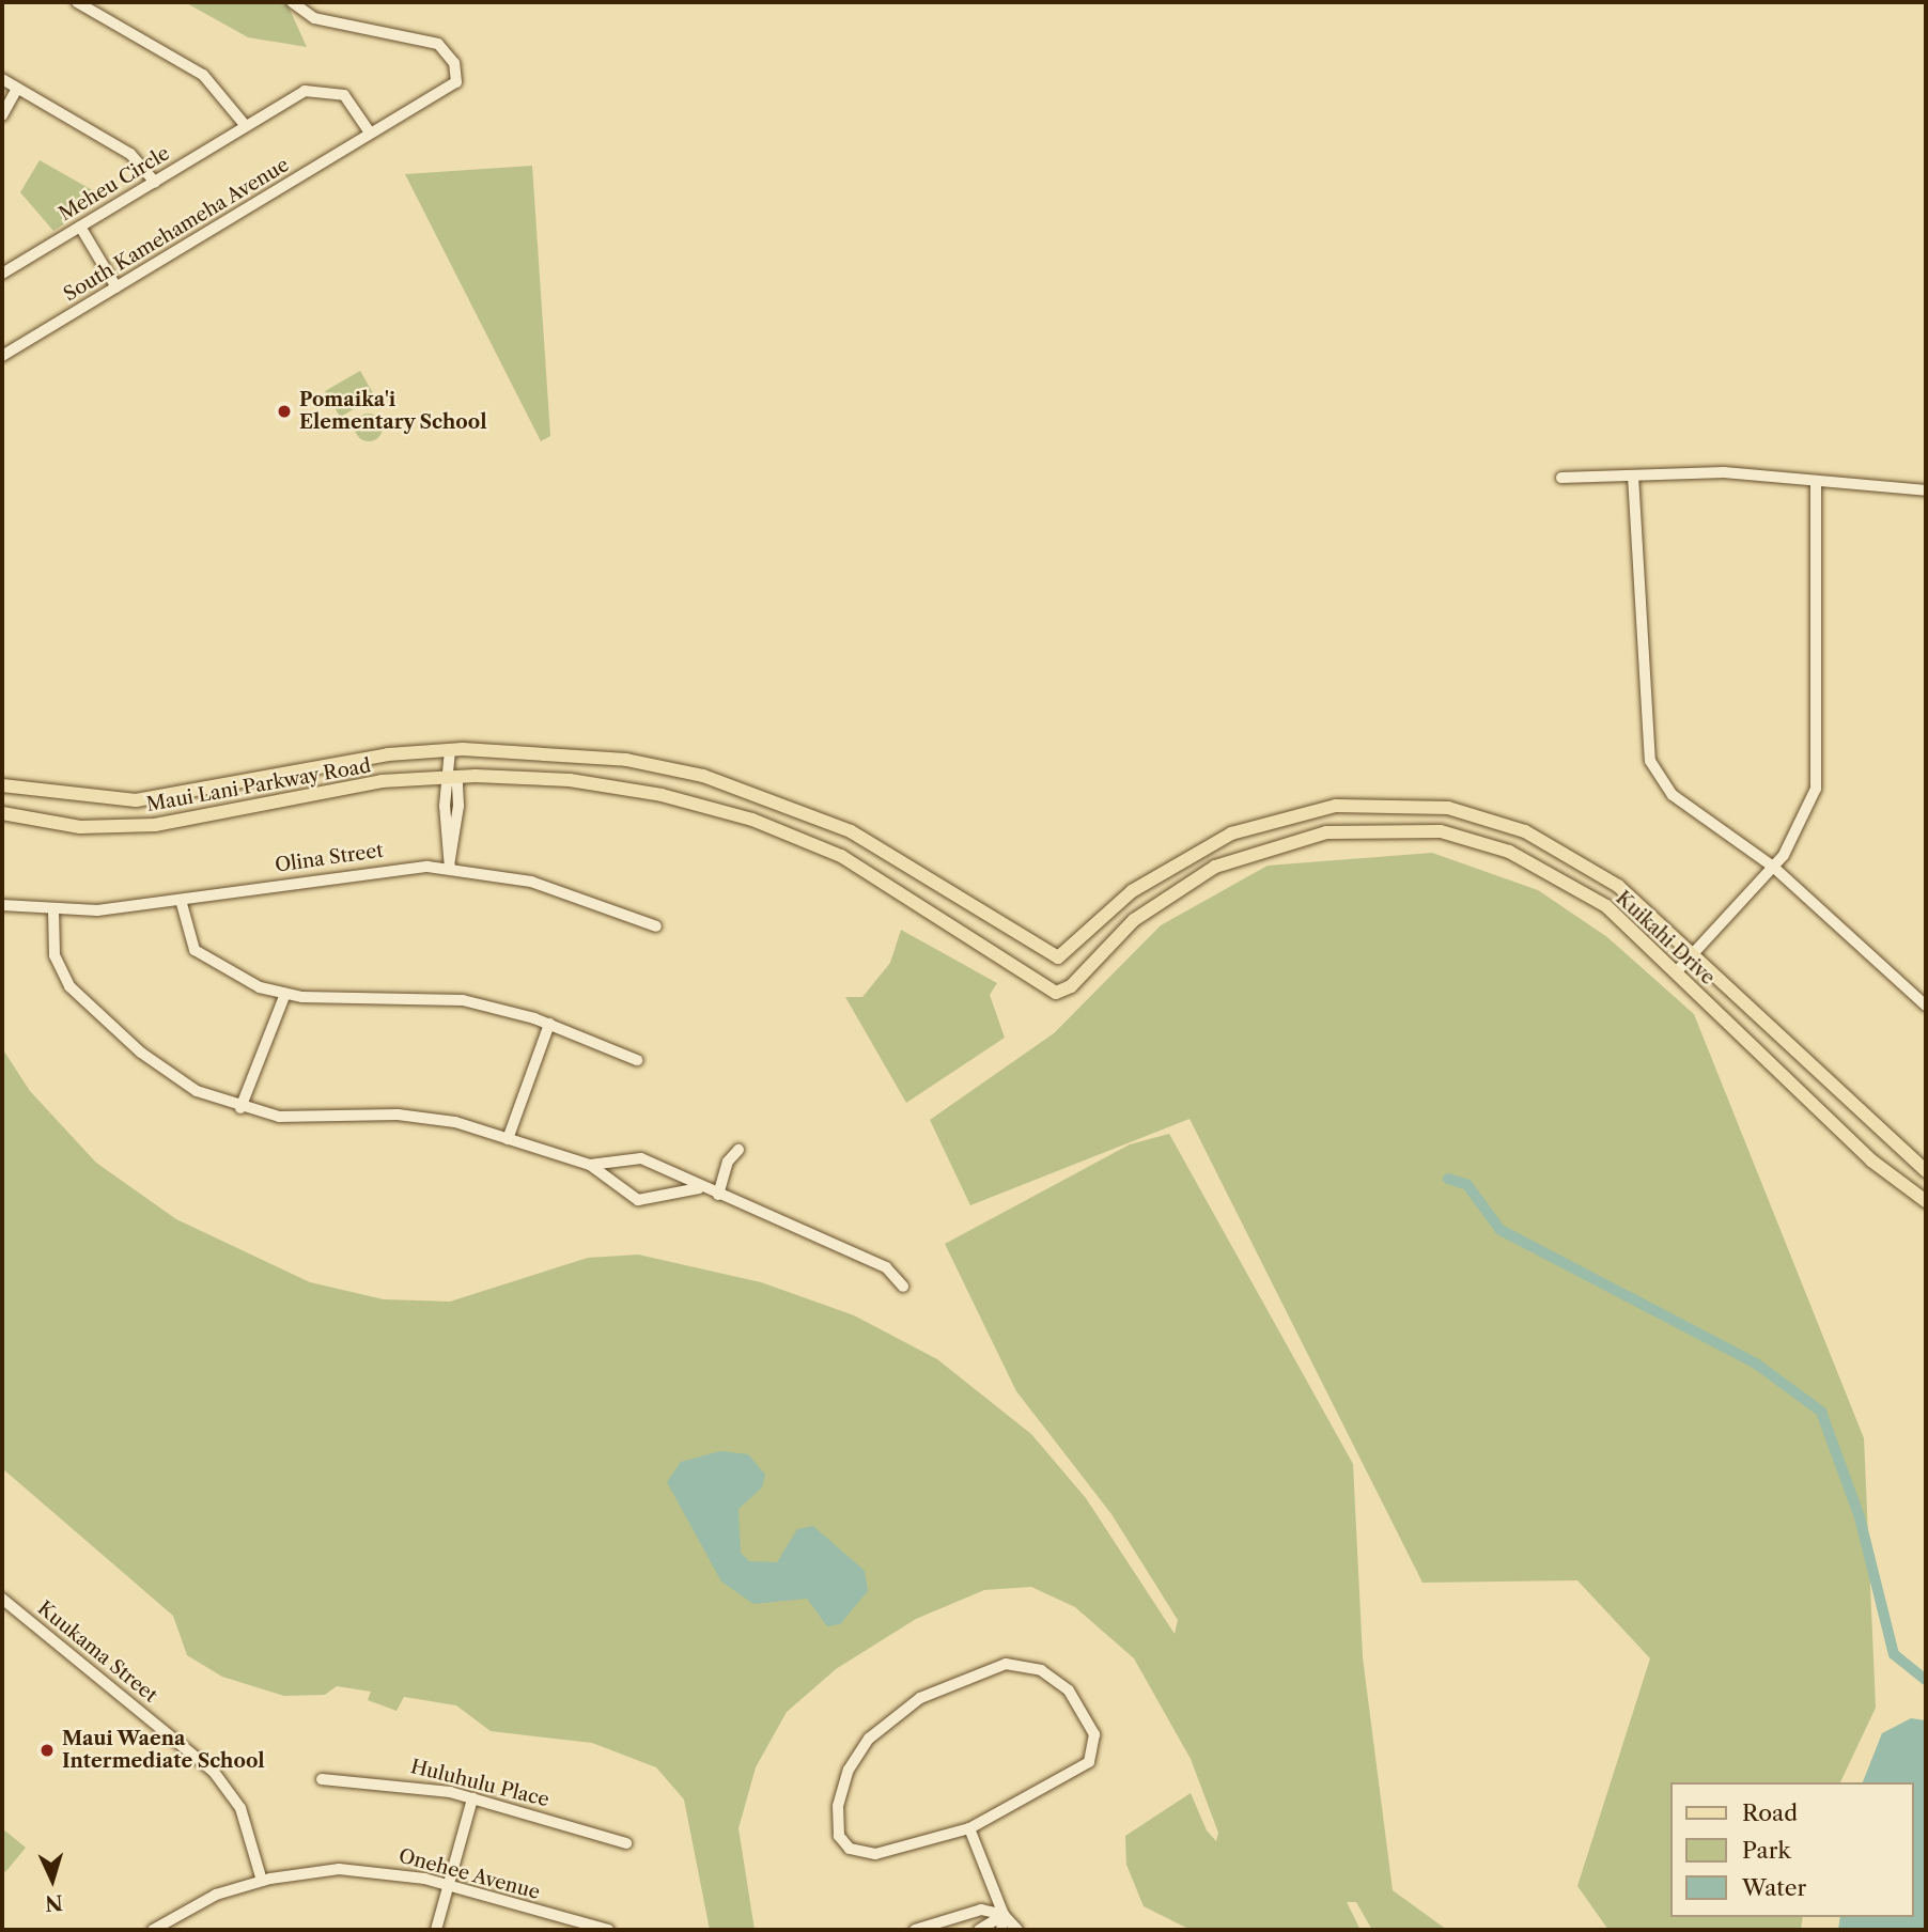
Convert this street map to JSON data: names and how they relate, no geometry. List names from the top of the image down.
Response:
{
  "streets": {
    "main road": ["Maui Lani Parkway Road", "Kuikahi Drive"],
    "street": [
      "Meheu Circle",
      "South Kamehameha Avenue",
      "Olina Street",
      "Kuukama Street",
      "Huluhulu Place",
      "Onehee Avenue"
    ]
  },
  "crossings": [
    ["Meheu Circle", "South Kamehameha Avenue"],
    ["Maui Lani Parkway Road", "Kuikahi Drive"],
    ["Kuukama Street", "Onehee Avenue"]
  ],
  "places": ["Pomaika'i Elementary School", "Maui Waena Intermediate School"],
  "legend": ["Road", "Park", "Water"],
  "north": "bottom"
}
